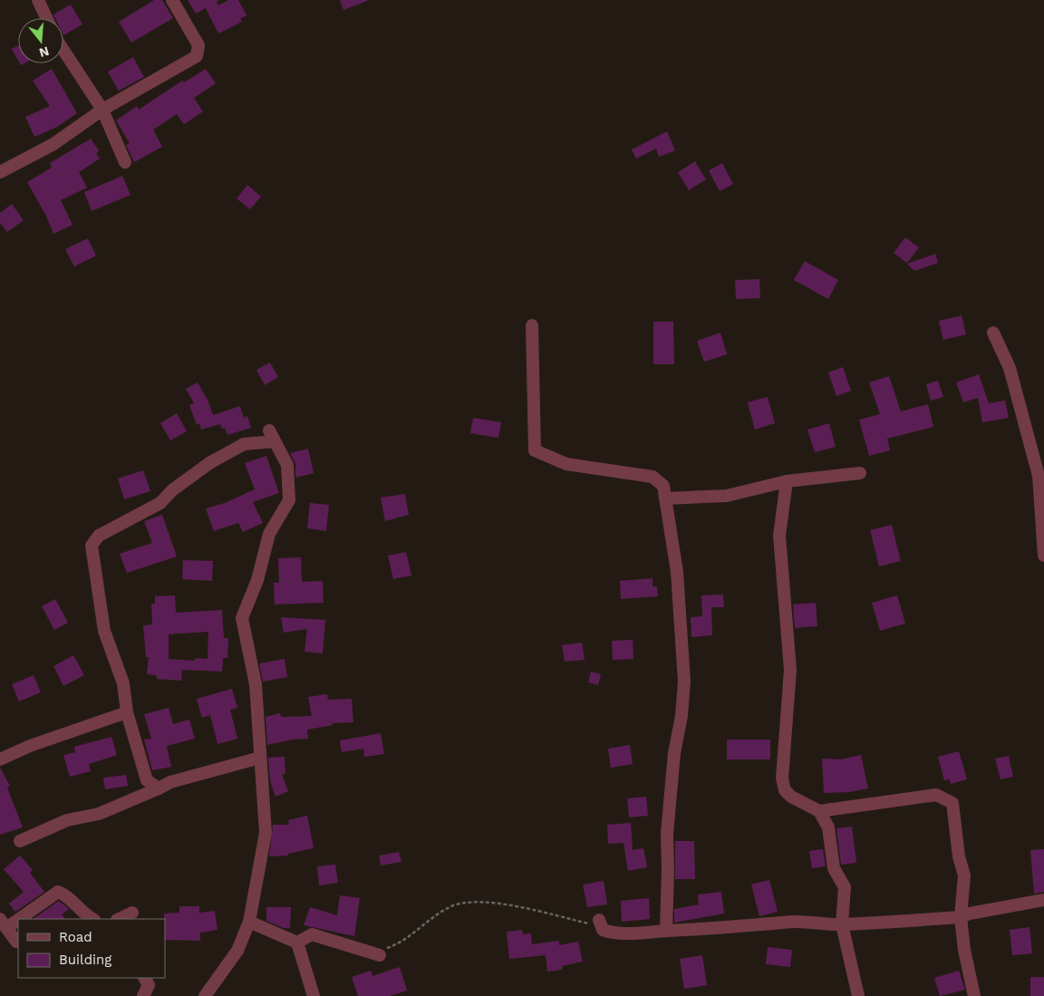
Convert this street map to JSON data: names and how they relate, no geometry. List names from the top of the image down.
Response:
{
  "legend": ["Road", "Building"],
  "north": "bottom"
}
